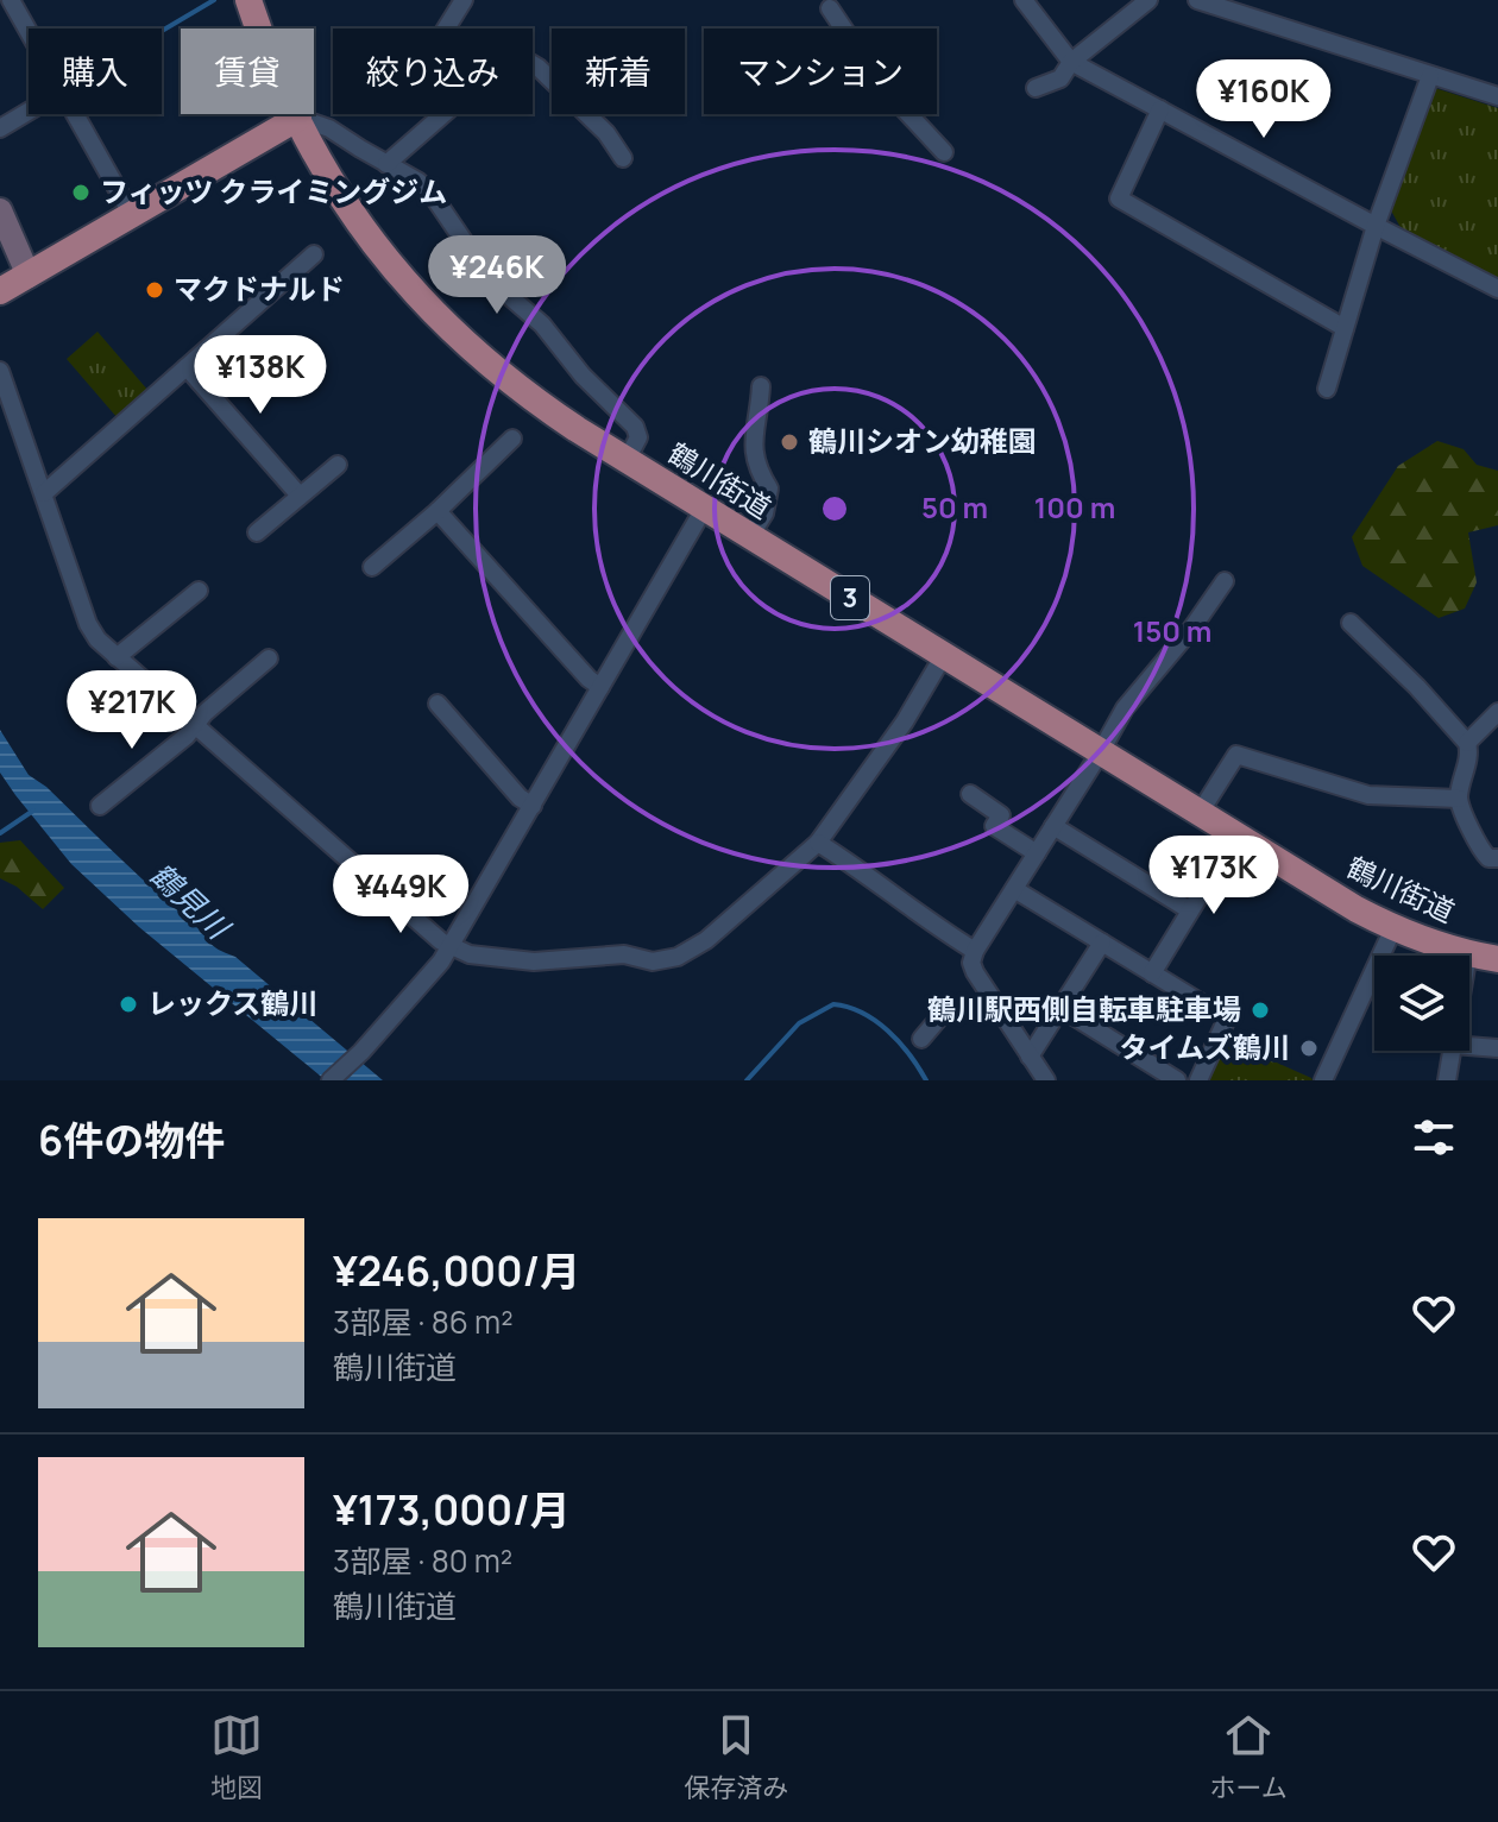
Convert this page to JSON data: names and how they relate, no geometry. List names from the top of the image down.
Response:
{
  "streets": {
    "main road": ["鶴川街道", "3"]
  },
  "water": ["鶴見川"],
  "places": [
    "フィッツ クライミングジム",
    "マクドナルド",
    "鶴川シオン幼稚園",
    "レックス鶴川",
    "鶴川駅西側自転車駐車場",
    "タイムズ鶴川"
  ],
  "page": {
    "chip": [
      "購入",
      "賃貸",
      "絞り込み",
      "新着",
      "マンション"
    ],
    "price": [
      "¥160K",
      "¥246K",
      "¥138K",
      "¥217K",
      "¥173K",
      "¥449K"
    ],
    "heading": "6件の物件",
    "list": [
      {
        "name": "¥246,000/月",
        "note": "3部屋 · 86 m² · 鶴川街道"
      },
      {
        "name": "¥173,000/月",
        "note": "3部屋 · 80 m² · 鶴川街道"
      }
    ],
    "tabs": ["地図", "保存済み", "ホーム"]
  },
  "rings": ["50 m", "100 m", "150 m"]
}
